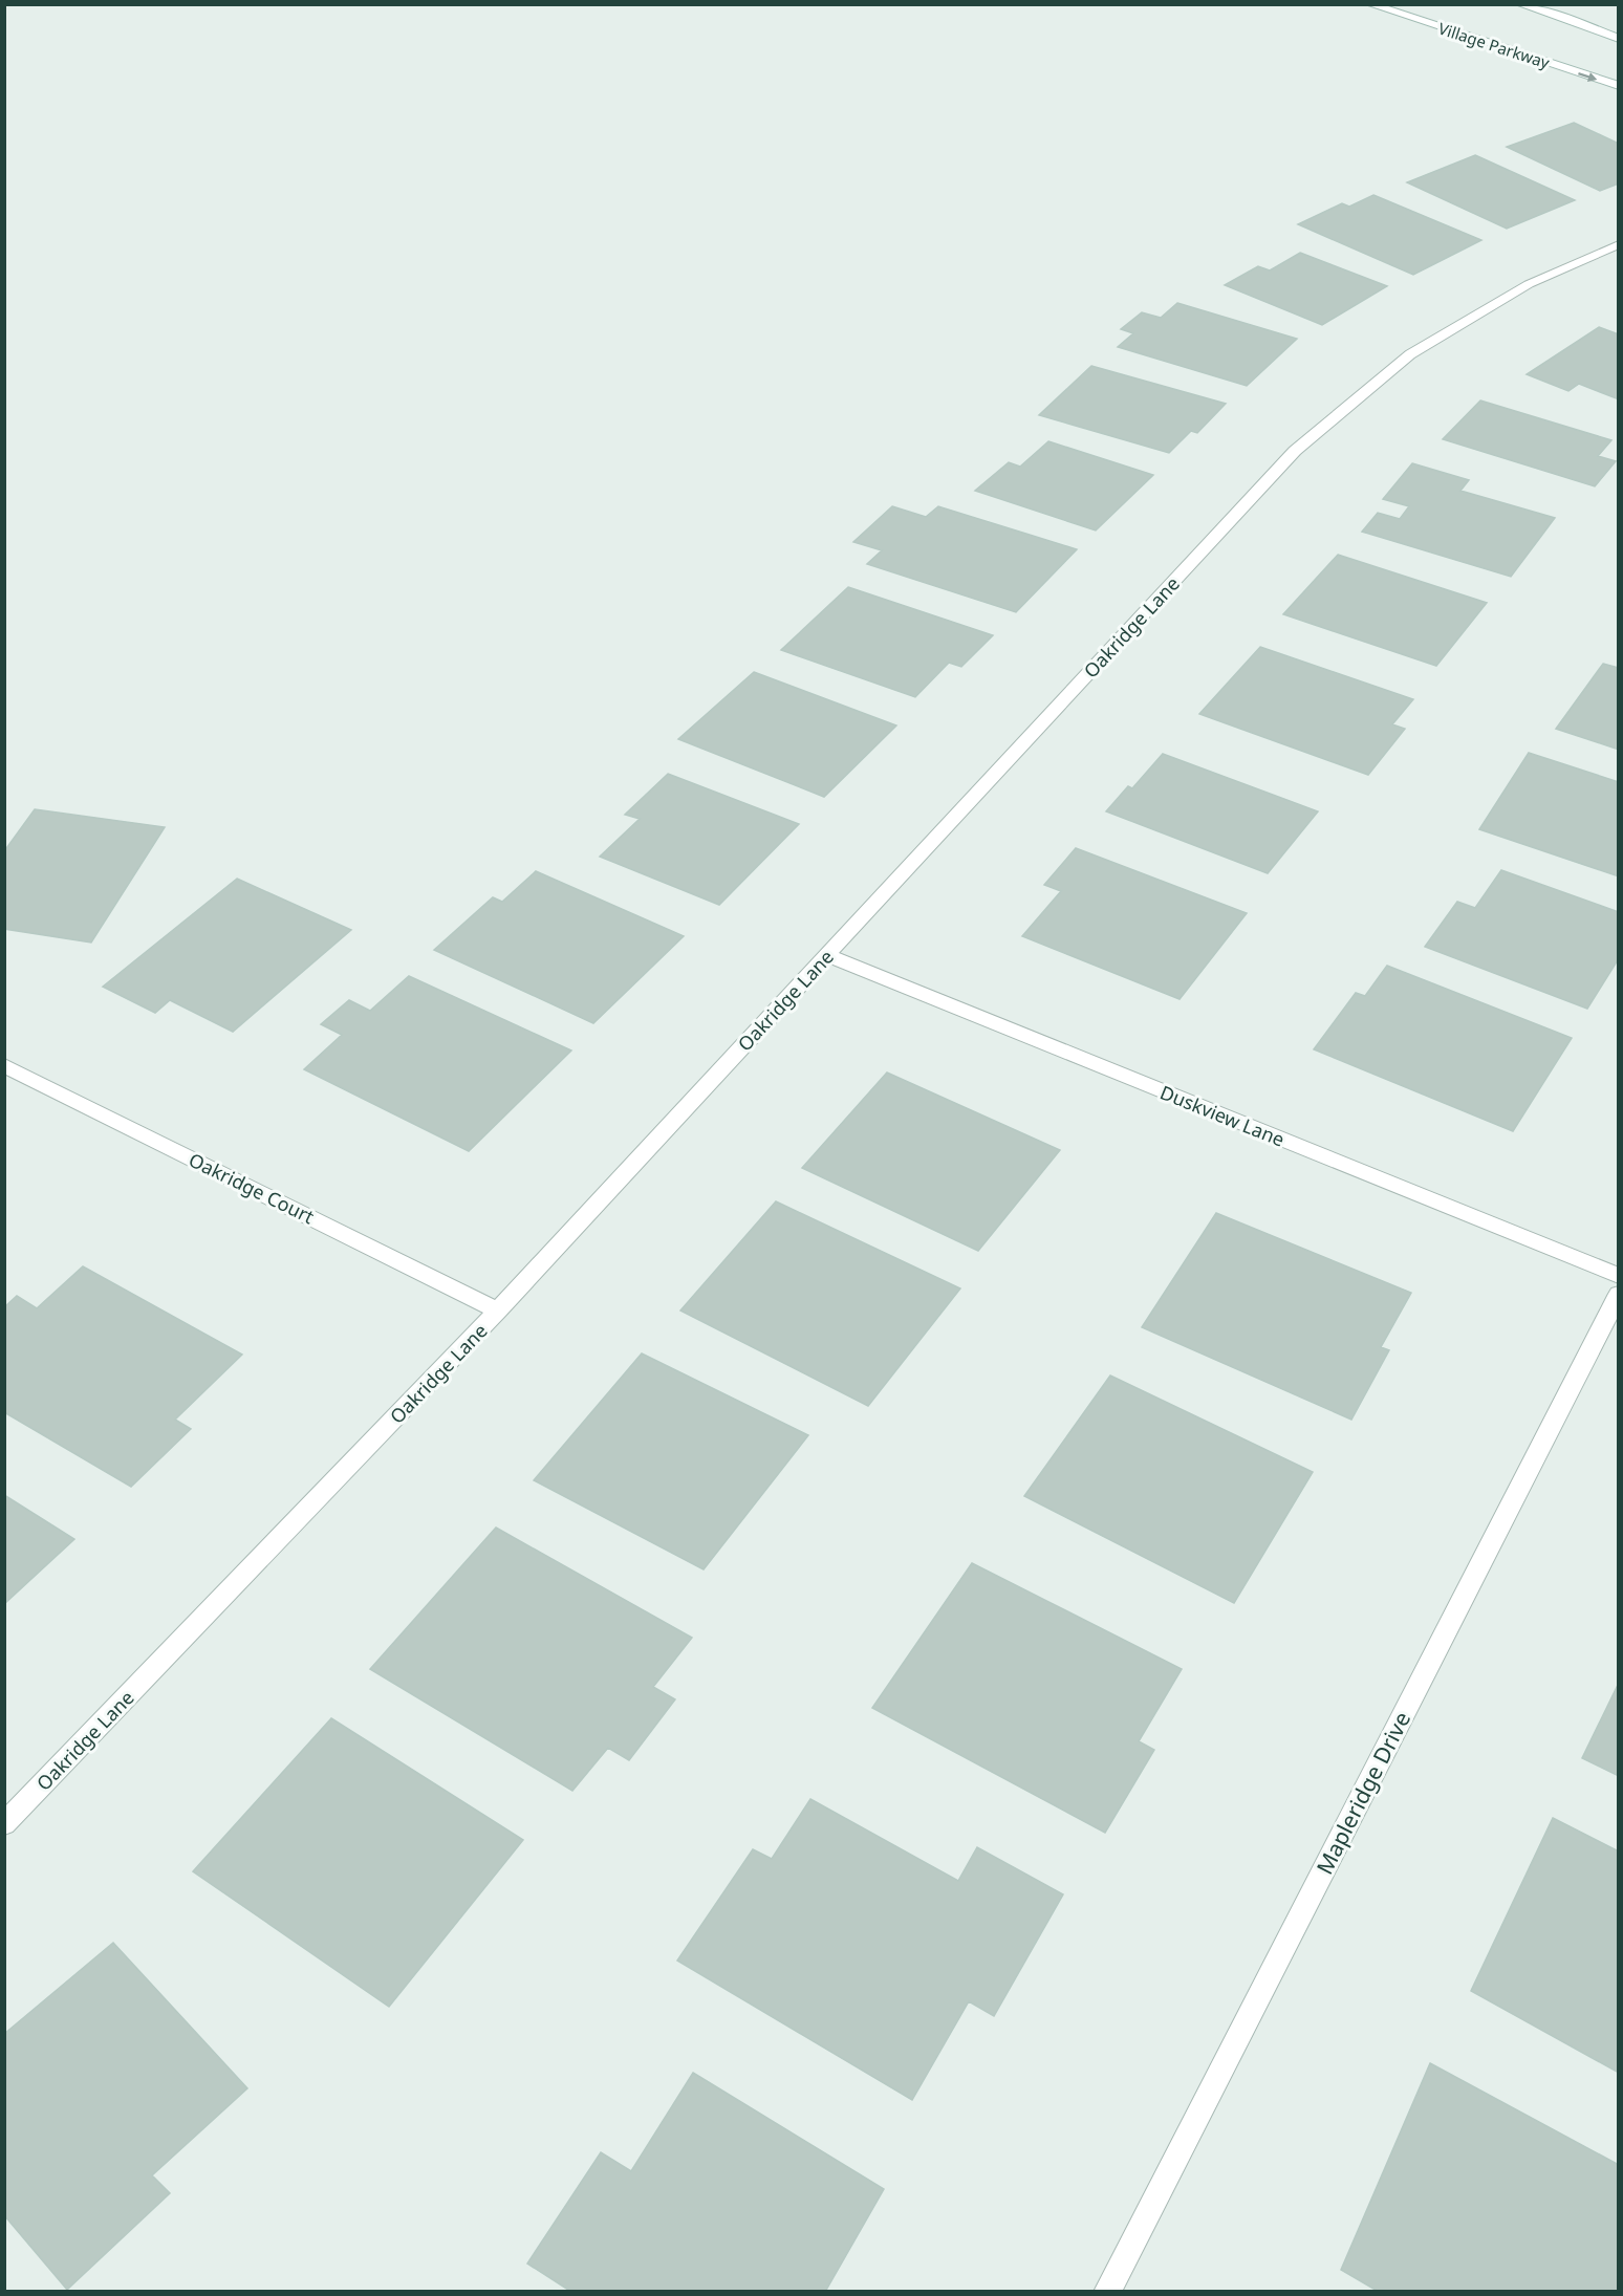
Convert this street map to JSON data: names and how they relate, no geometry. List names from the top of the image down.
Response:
{
  "streets": {
    "street": [
      "Village Parkway",
      "Oakridge Lane",
      "Duskview Lane",
      "Oakridge Court",
      "Mapleridge Drive"
    ]
  },
  "crossings": [
    ["Oakridge Lane", "Duskview Lane"],
    ["Oakridge Lane", "Oakridge Court"]
  ]
}
